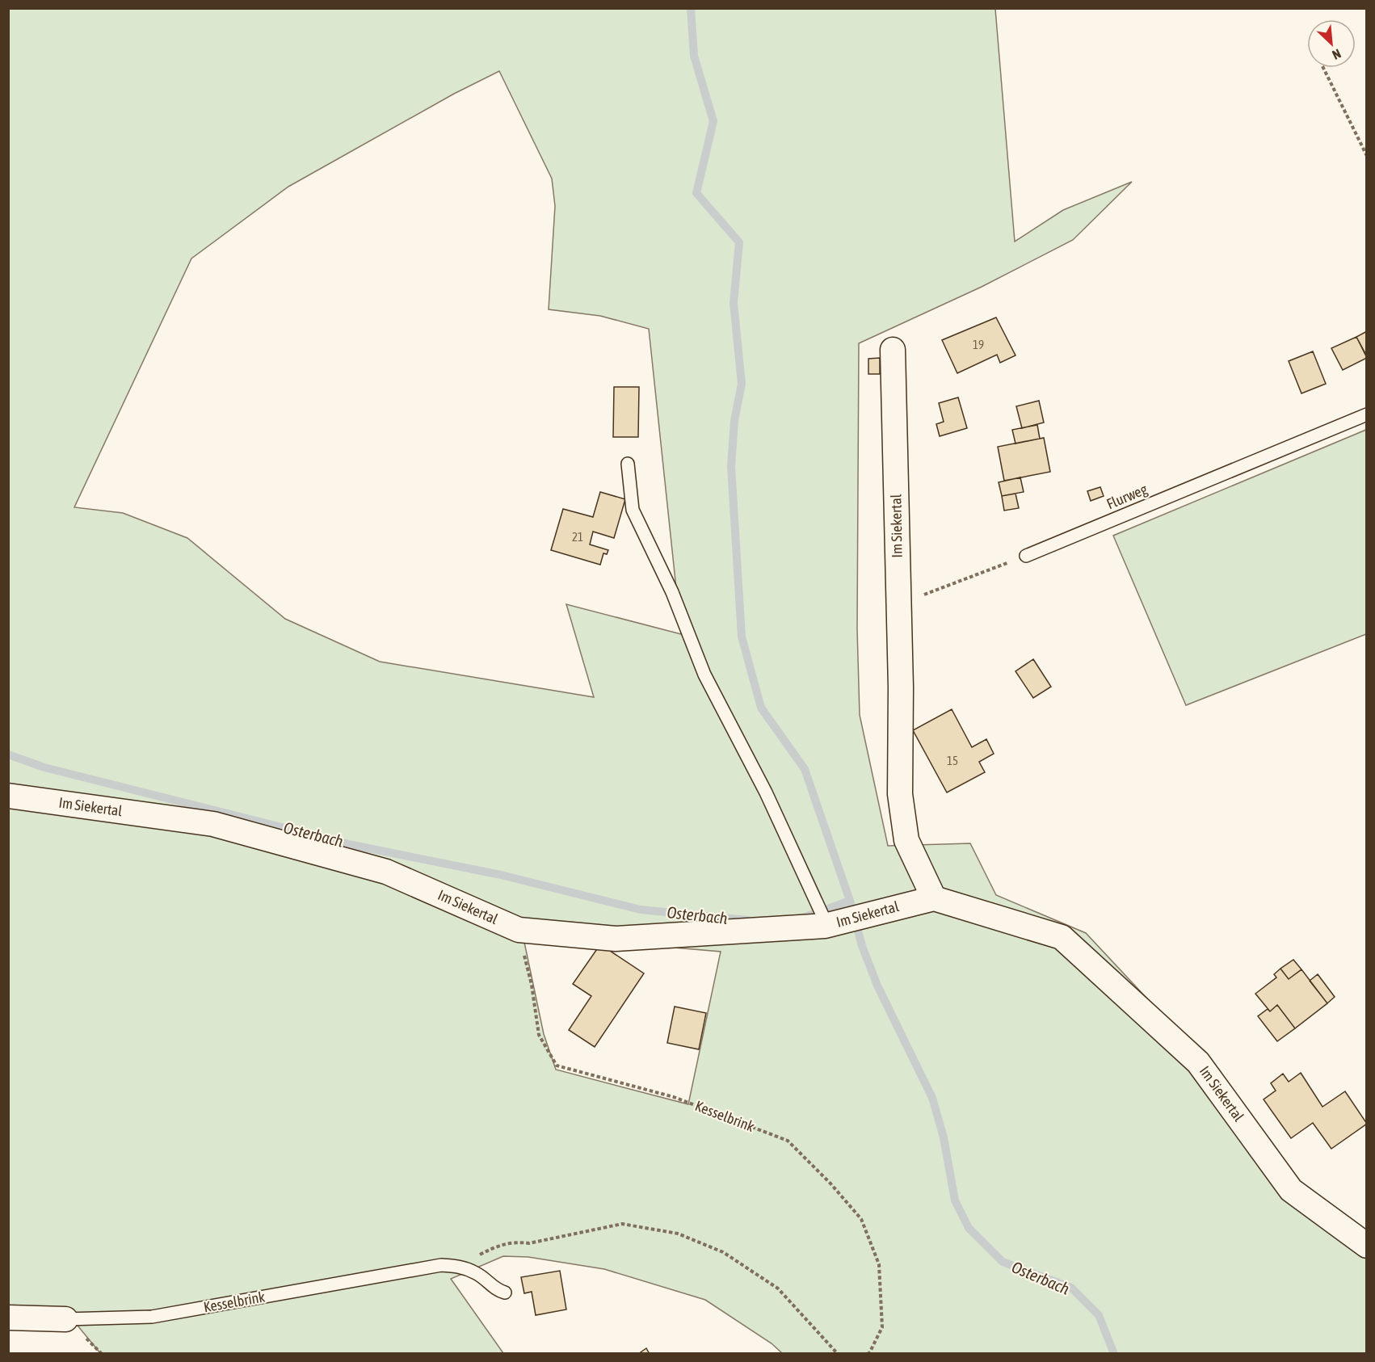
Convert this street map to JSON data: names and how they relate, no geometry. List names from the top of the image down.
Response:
{
  "streets": {
    "street": ["Im Siekertal", "Kesselbrink"],
    "lane": ["Flurweg"]
  },
  "crossings": [
    ["Im Siekertal", "Kesselbrink"]
  ],
  "water": ["Osterbach"],
  "house_numbers": ["19", "21", "15"],
  "north": "bottom right"
}
